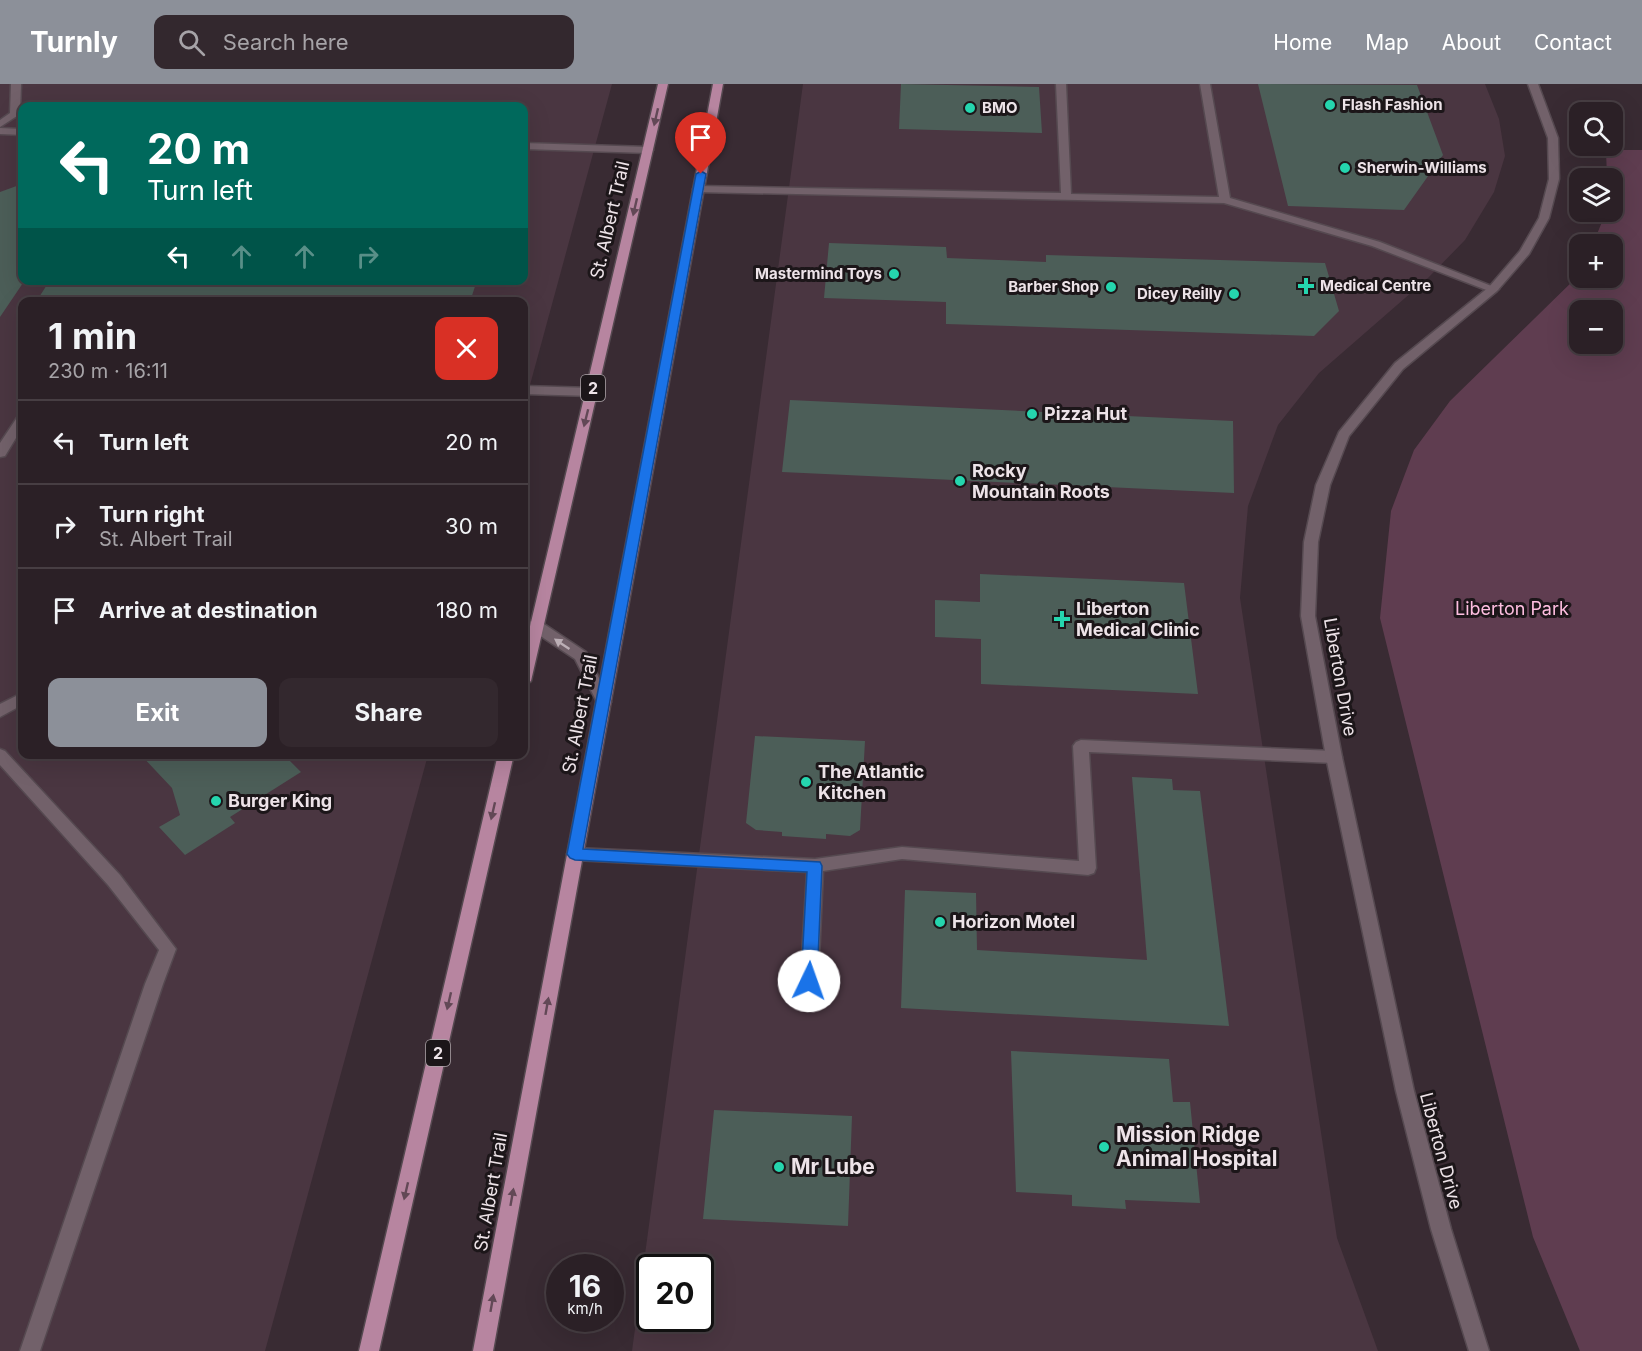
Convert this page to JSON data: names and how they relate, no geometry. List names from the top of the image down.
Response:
{
  "streets": {
    "main road": ["St. Albert Trail", "2"],
    "street": ["Liberton Drive"]
  },
  "parks": ["Liberton Park"],
  "places": {
    "other": [
      "Flash Fashion",
      "BMO",
      "Sherwin-Williams",
      "Mastermind Toys",
      "Barber Shop",
      "Dicey Reilly",
      "Pizza Hut",
      "Rocky Mountain Roots",
      "The Atlantic Kitchen",
      "Burger King",
      "Horizon Motel",
      "Mission Ridge Animal Hospital",
      "Mr Lube"
    ],
    "health": ["Medical Centre", "Liberton Medical Clinic"]
  },
  "page": {
    "header": "Turnly",
    "search": "Search here",
    "nav": [
      "Home",
      "Map",
      "About",
      "Contact"
    ],
    "map_buttons": ["+", "−"],
    "turn": ["20 m", "Turn left"],
    "heading": ["1 min", "230 m · 16:11"],
    "list": [
      {
        "name": "Turn left",
        "value": "20 m"
      },
      {
        "name": "Turn right",
        "note": "St. Albert Trail",
        "value": "30 m"
      },
      {
        "name": "Arrive at destination",
        "value": "180 m"
      }
    ],
    "buttons": ["Exit", "Share"],
    "speed": "16 km/h",
    "limit": "20"
  }
}
